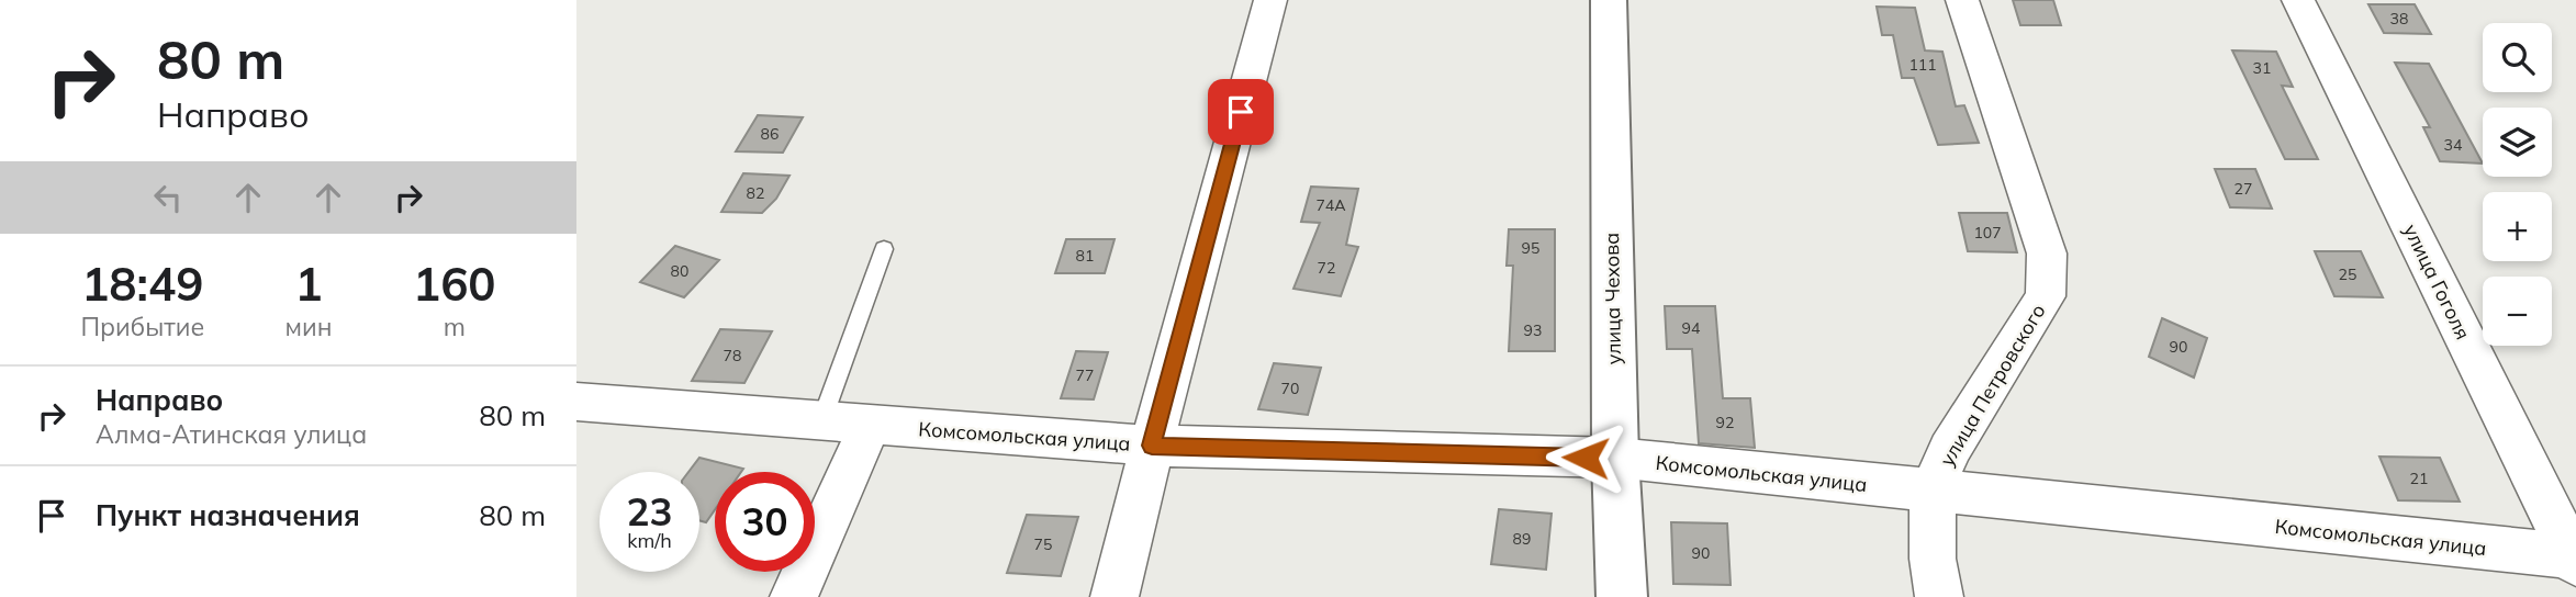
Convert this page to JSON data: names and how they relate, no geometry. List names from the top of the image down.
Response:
{
  "streets": {
    "street": [
      "улица Гоголя",
      "улица Чехова",
      "улица Петровского",
      "Комсомольская улица"
    ]
  },
  "crossings": [
    ["улица Гоголя", "Комсомольская улица"],
    ["улица Чехова", "Комсомольская улица"],
    ["улица Петровского", "Комсомольская улица"]
  ],
  "house_numbers": [
    "38",
    "111",
    "31",
    "86",
    "34",
    "27",
    "82",
    "74А",
    "107",
    "95",
    "81",
    "72",
    "80",
    "25",
    "94",
    "93",
    "90",
    "78",
    "77",
    "70",
    "92",
    "21",
    "89",
    "75",
    "90"
  ],
  "page": {
    "turn": ["80 m", "Направо"],
    "map_buttons": ["+", "−"],
    "eta": [
      "18:49",
      "Прибытие",
      "1",
      "мин",
      "160",
      "m"
    ],
    "list": [
      {
        "name": "Направо",
        "note": "Алма-Атинская улица",
        "value": "80 m"
      },
      {
        "name": "Пункт назначения",
        "value": "80 m"
      }
    ],
    "speed": "23 km/h",
    "limit": "30"
  }
}
